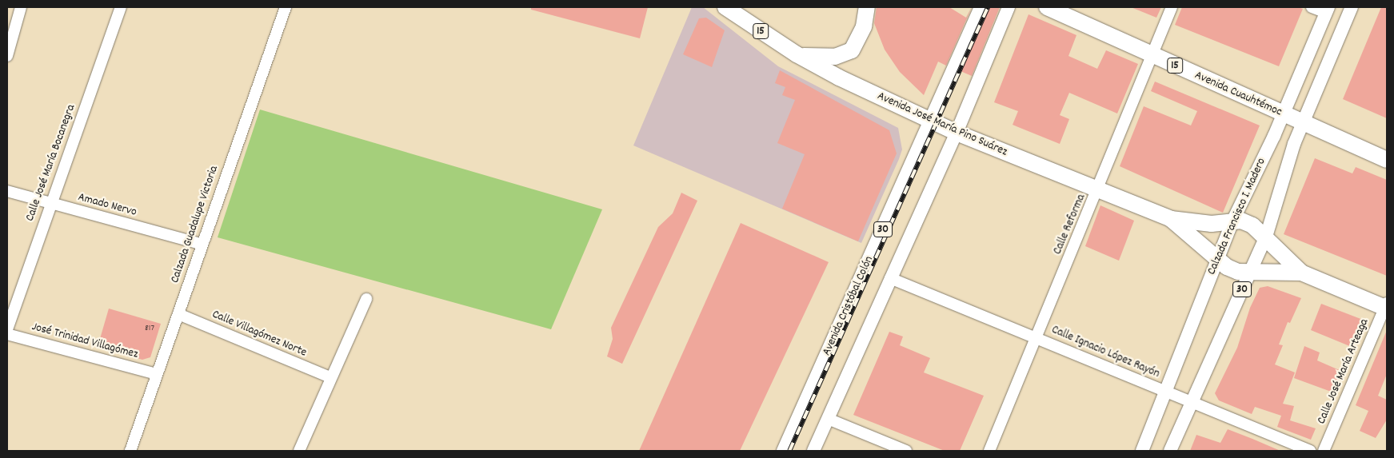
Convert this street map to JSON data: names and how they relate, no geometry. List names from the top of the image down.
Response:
{
  "streets": {
    "highway": ["15", "Avenida Cuauhtémoc", "Avenida José María Pino Suárez"],
    "main road": ["Calzada Francisco I. Madero", "30", "Avenida Cristóbal Colón"],
    "street": [
      "Calle José María Bocanegra",
      "Amado Nervo",
      "Calzada Guadalupe Victoria",
      "Calle Reforma",
      "Calle Villagómez Norte",
      "José Trinidad Villagómez",
      "Calle Ignacio López Rayón",
      "Calle José María Arteaga"
    ]
  },
  "crossings": [
    ["Avenida Cuauhtémoc", "Calzada Francisco I. Madero"],
    ["Avenida Cuauhtémoc", "Calle Reforma"],
    ["Avenida José María Pino Suárez", "Calzada Francisco I. Madero"],
    ["Avenida José María Pino Suárez", "Calle Reforma"],
    ["Avenida José María Pino Suárez", "30"],
    ["Avenida José María Pino Suárez", "Avenida Cristóbal Colón"],
    ["Avenida José María Pino Suárez", "Calle José María Arteaga"],
    ["Calle José María Bocanegra", "Amado Nervo"],
    ["Amado Nervo", "Calzada Guadalupe Victoria"],
    ["Calzada Francisco I. Madero", "Calle Ignacio López Rayón"],
    ["Calzada Guadalupe Victoria", "Calle Villagómez Norte"],
    ["Calzada Guadalupe Victoria", "José Trinidad Villagómez"],
    ["Calle Reforma", "Calle Ignacio López Rayón"],
    ["30", "Calle Ignacio López Rayón"]
  ],
  "house_numbers": ["817"]
}
